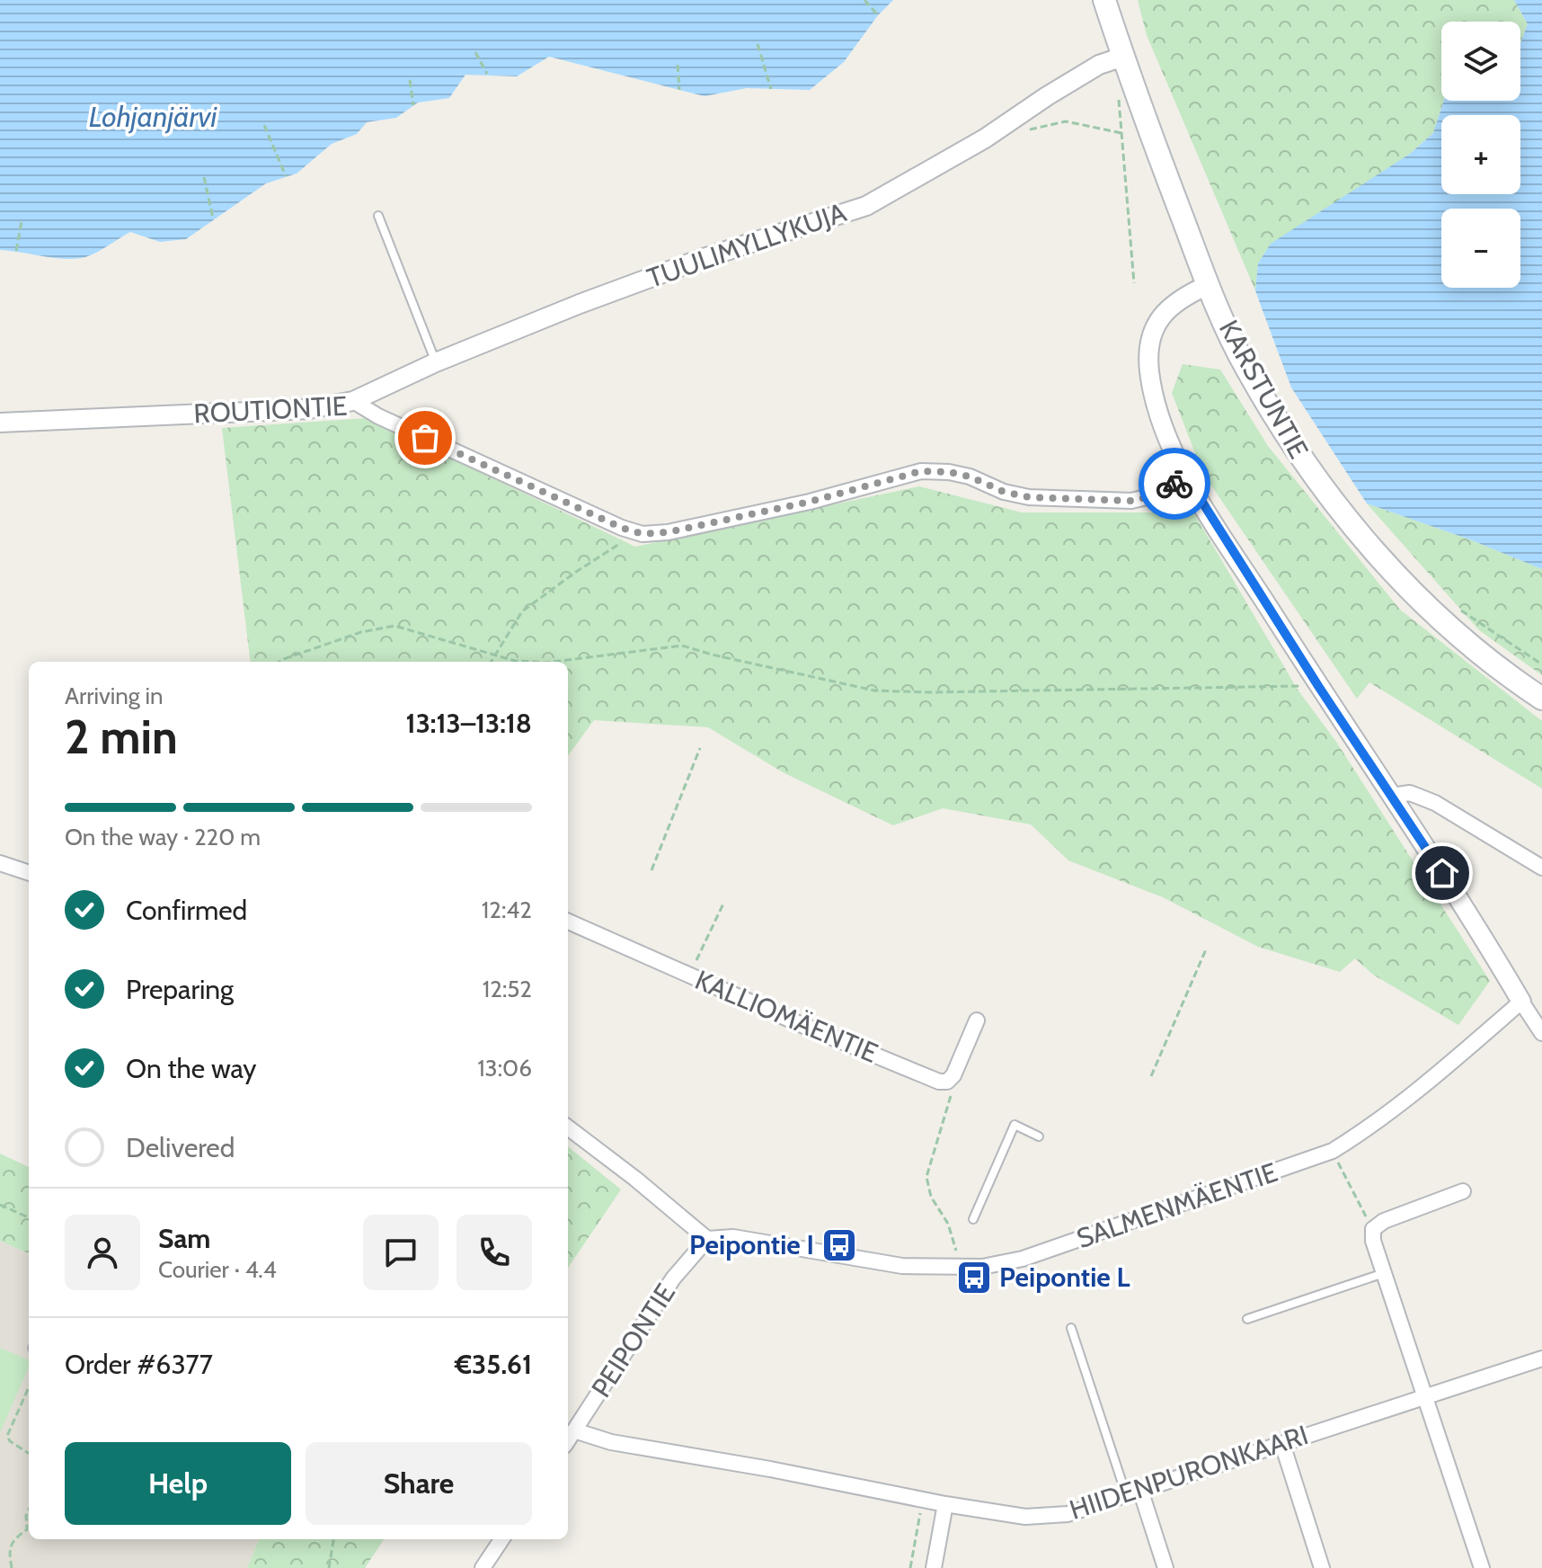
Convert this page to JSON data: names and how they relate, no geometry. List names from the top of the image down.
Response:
{
  "streets": {
    "main road": ["KARSTUNTIE"],
    "street": [
      "TUULIMYLLYKUJA",
      "ROUTIONTIE",
      "KALLIOMÄENTIE",
      "SALMENMÄENTIE",
      "PEIPONTIE",
      "HIIDENPURONKAARI"
    ]
  },
  "crossings": [
    ["TUULIMYLLYKUJA", "KARSTUNTIE"],
    ["TUULIMYLLYKUJA", "ROUTIONTIE"],
    ["SALMENMÄENTIE", "PEIPONTIE"],
    ["PEIPONTIE", "HIIDENPURONKAARI"]
  ],
  "water": ["Lohjanjärvi"],
  "places": {
    "bus stop": ["Peipontie I", "Peipontie L"]
  },
  "page": {
    "map_buttons": ["+", "−"],
    "heading": ["2 min", "Arriving in", "13:13–13:18"],
    "panel": [
      "Sam",
      "Courier · 4.4",
      "Order #6377",
      "€35.61"
    ],
    "bar": "On the way · 220 m",
    "list": [
      ["Confirmed", "12:42"],
      ["Preparing", "12:52"],
      ["On the way", "13:06"],
      "Delivered"
    ],
    "buttons": ["Help", "Share"]
  }
}
